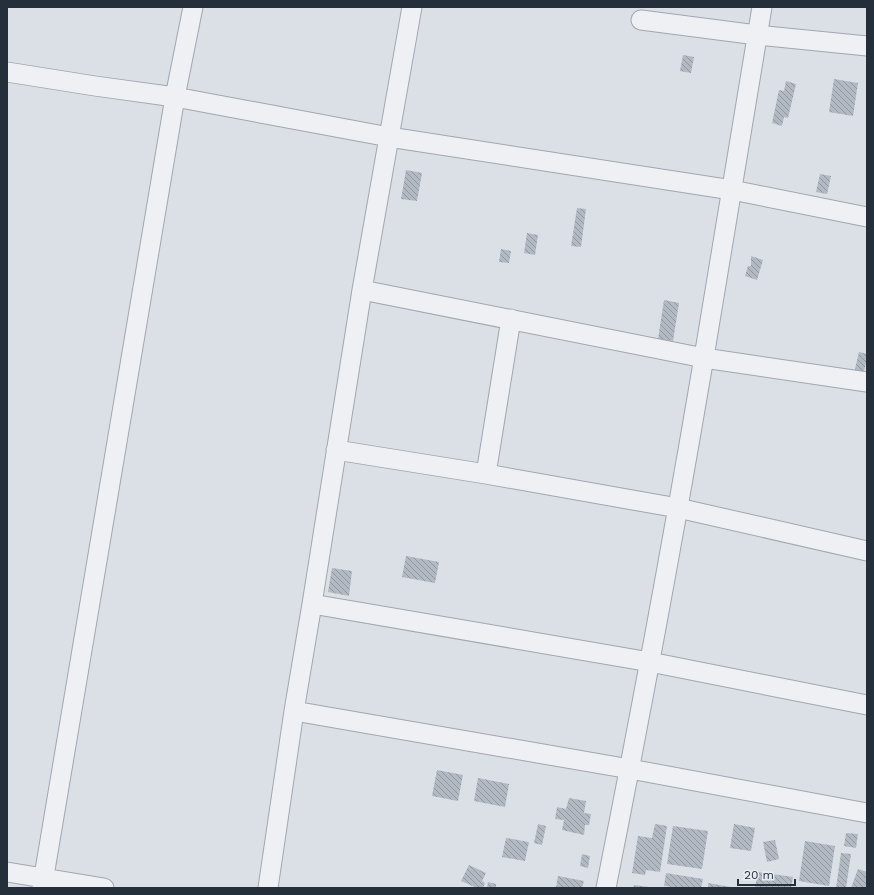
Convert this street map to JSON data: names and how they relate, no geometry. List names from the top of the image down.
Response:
{
  "scale_bar": "20 m"
}
